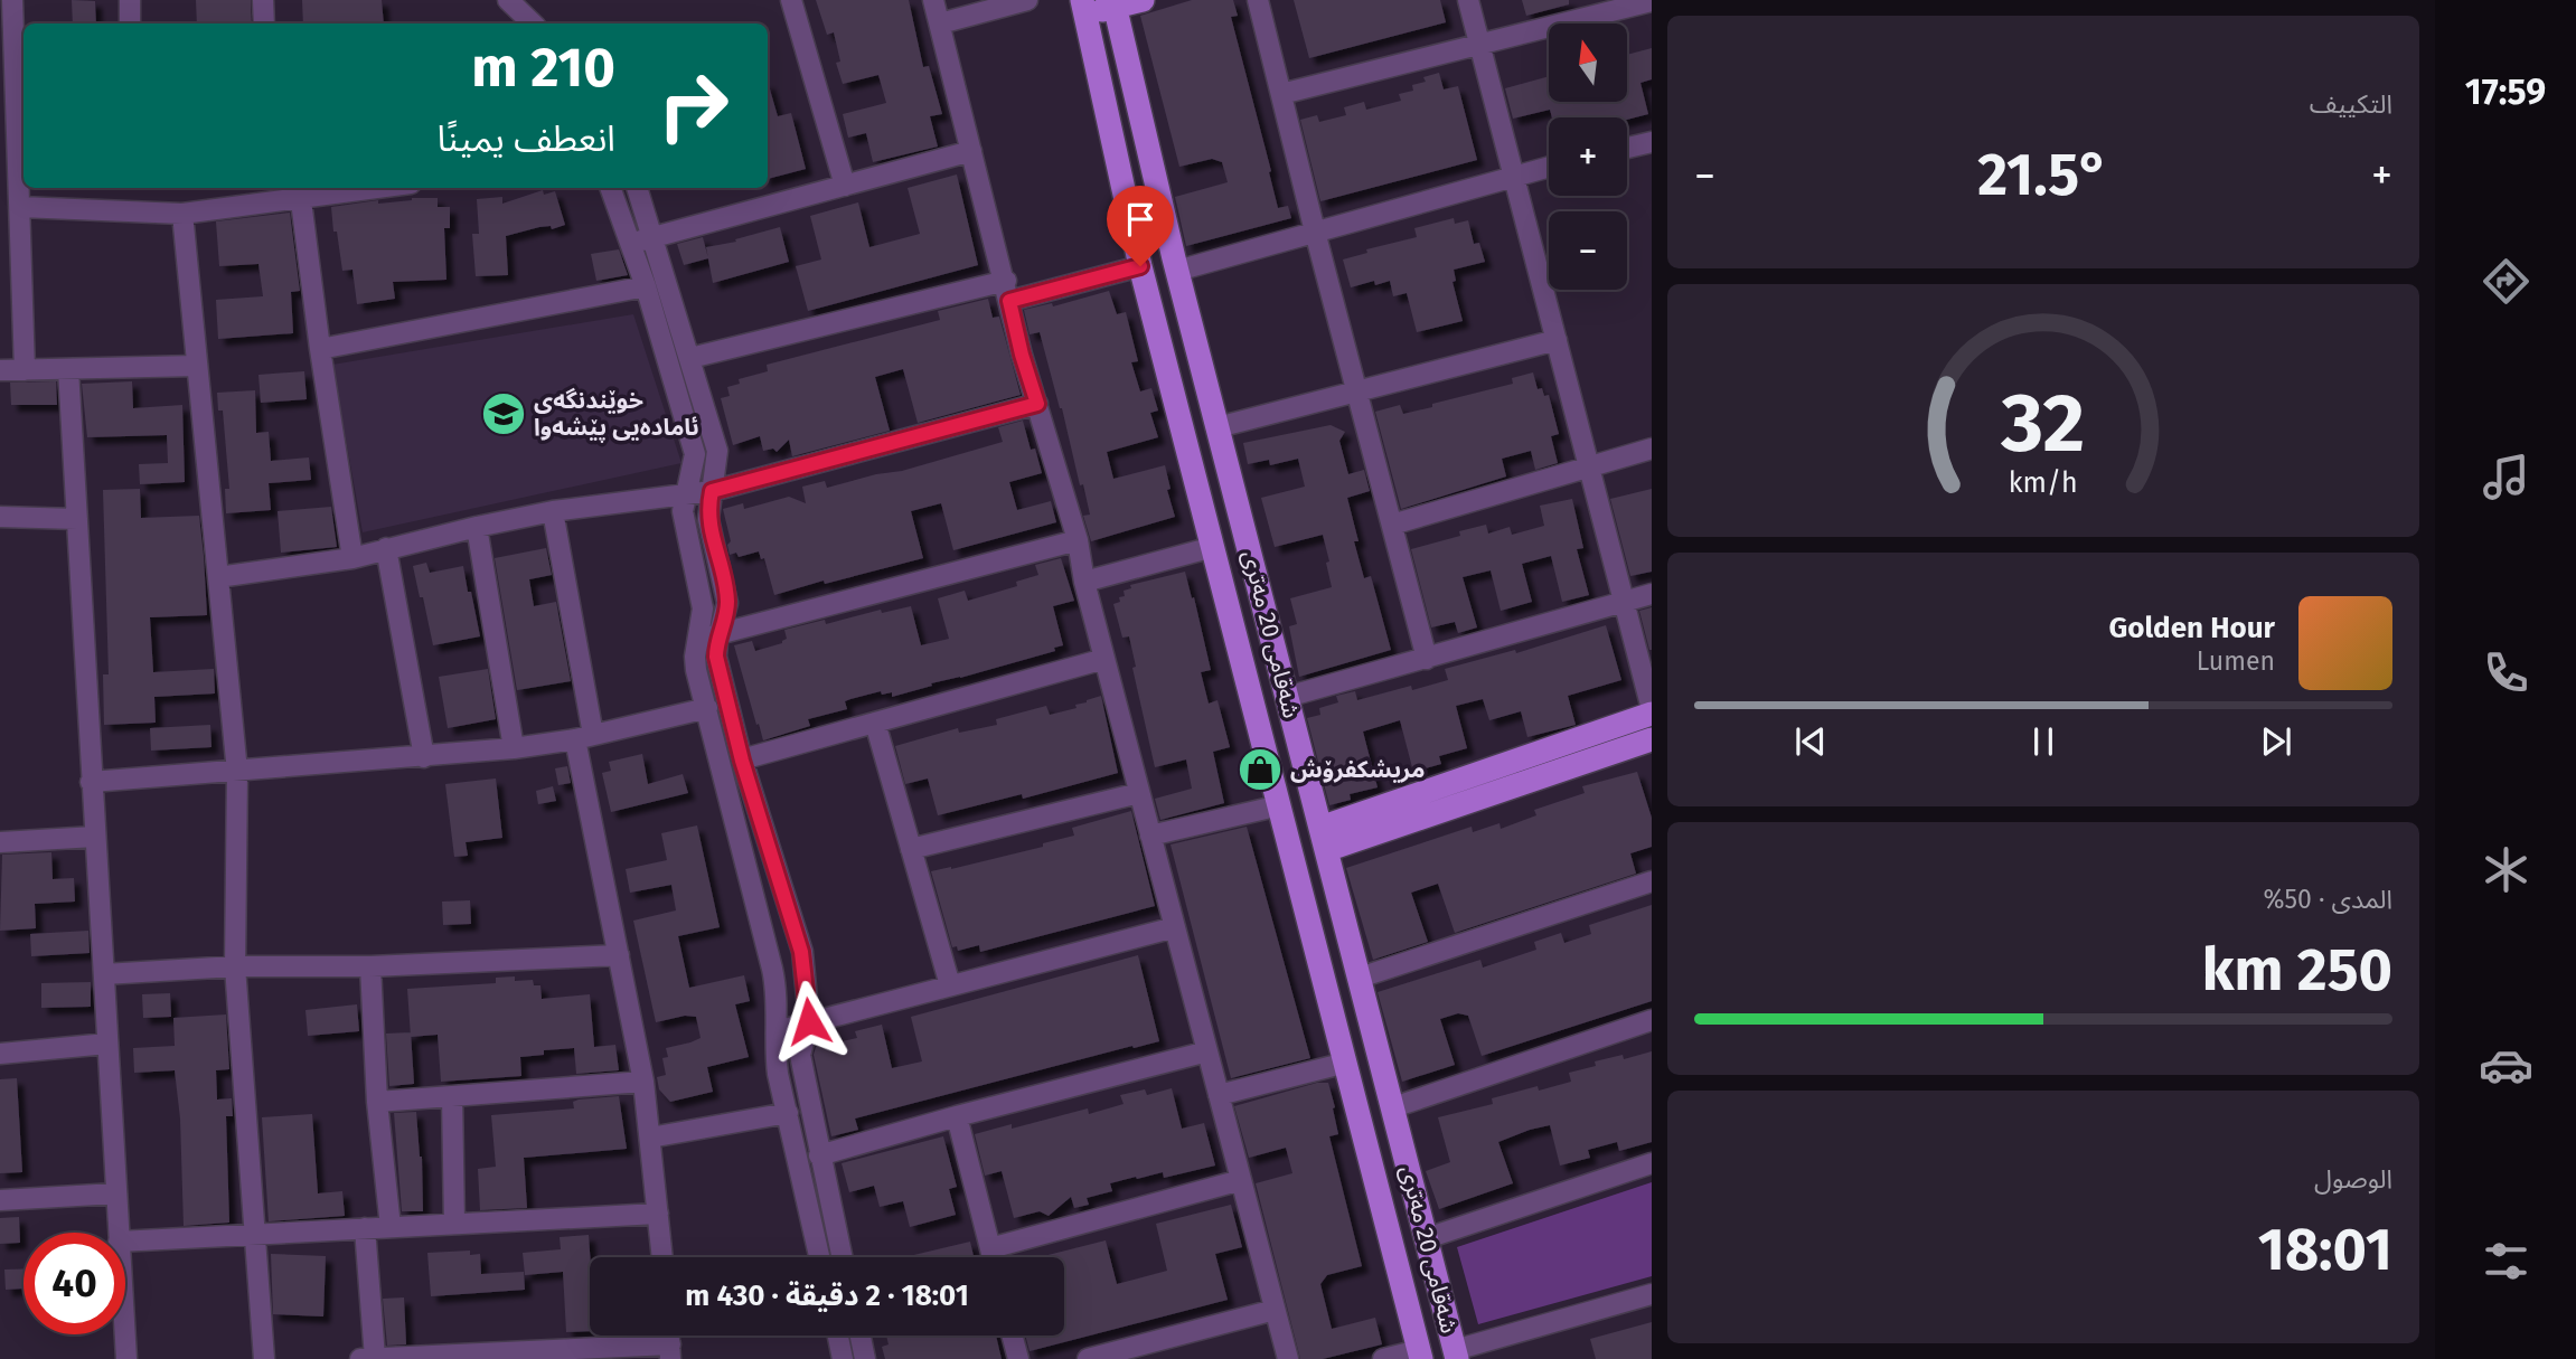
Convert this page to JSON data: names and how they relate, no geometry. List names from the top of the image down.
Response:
{
  "streets": {
    "main road": ["شەقامی 20 مەتری"]
  },
  "places": {
    "school or university": ["خوێندنگەی ئامادەیی پێشەوا"],
    "shop": ["مریشکفرۆش"]
  },
  "north": "top",
  "page": {
    "tabs": "17:59",
    "tile": [
      "التكييف",
      ["المدى · 50%", "250 km"],
      ["الوصول", "18:01"]
    ],
    "map_buttons": ["+", "−"],
    "turn": ["210 m", "انعطف يمينًا"],
    "heat": ["−", "21.5°", "+"],
    "song": ["Golden Hour", "Lumen"],
    "limit": "40",
    "trip": "18:01 · 2 دقيقة · 430 m",
    "gauge": ["32", "km/h"]
  }
}
